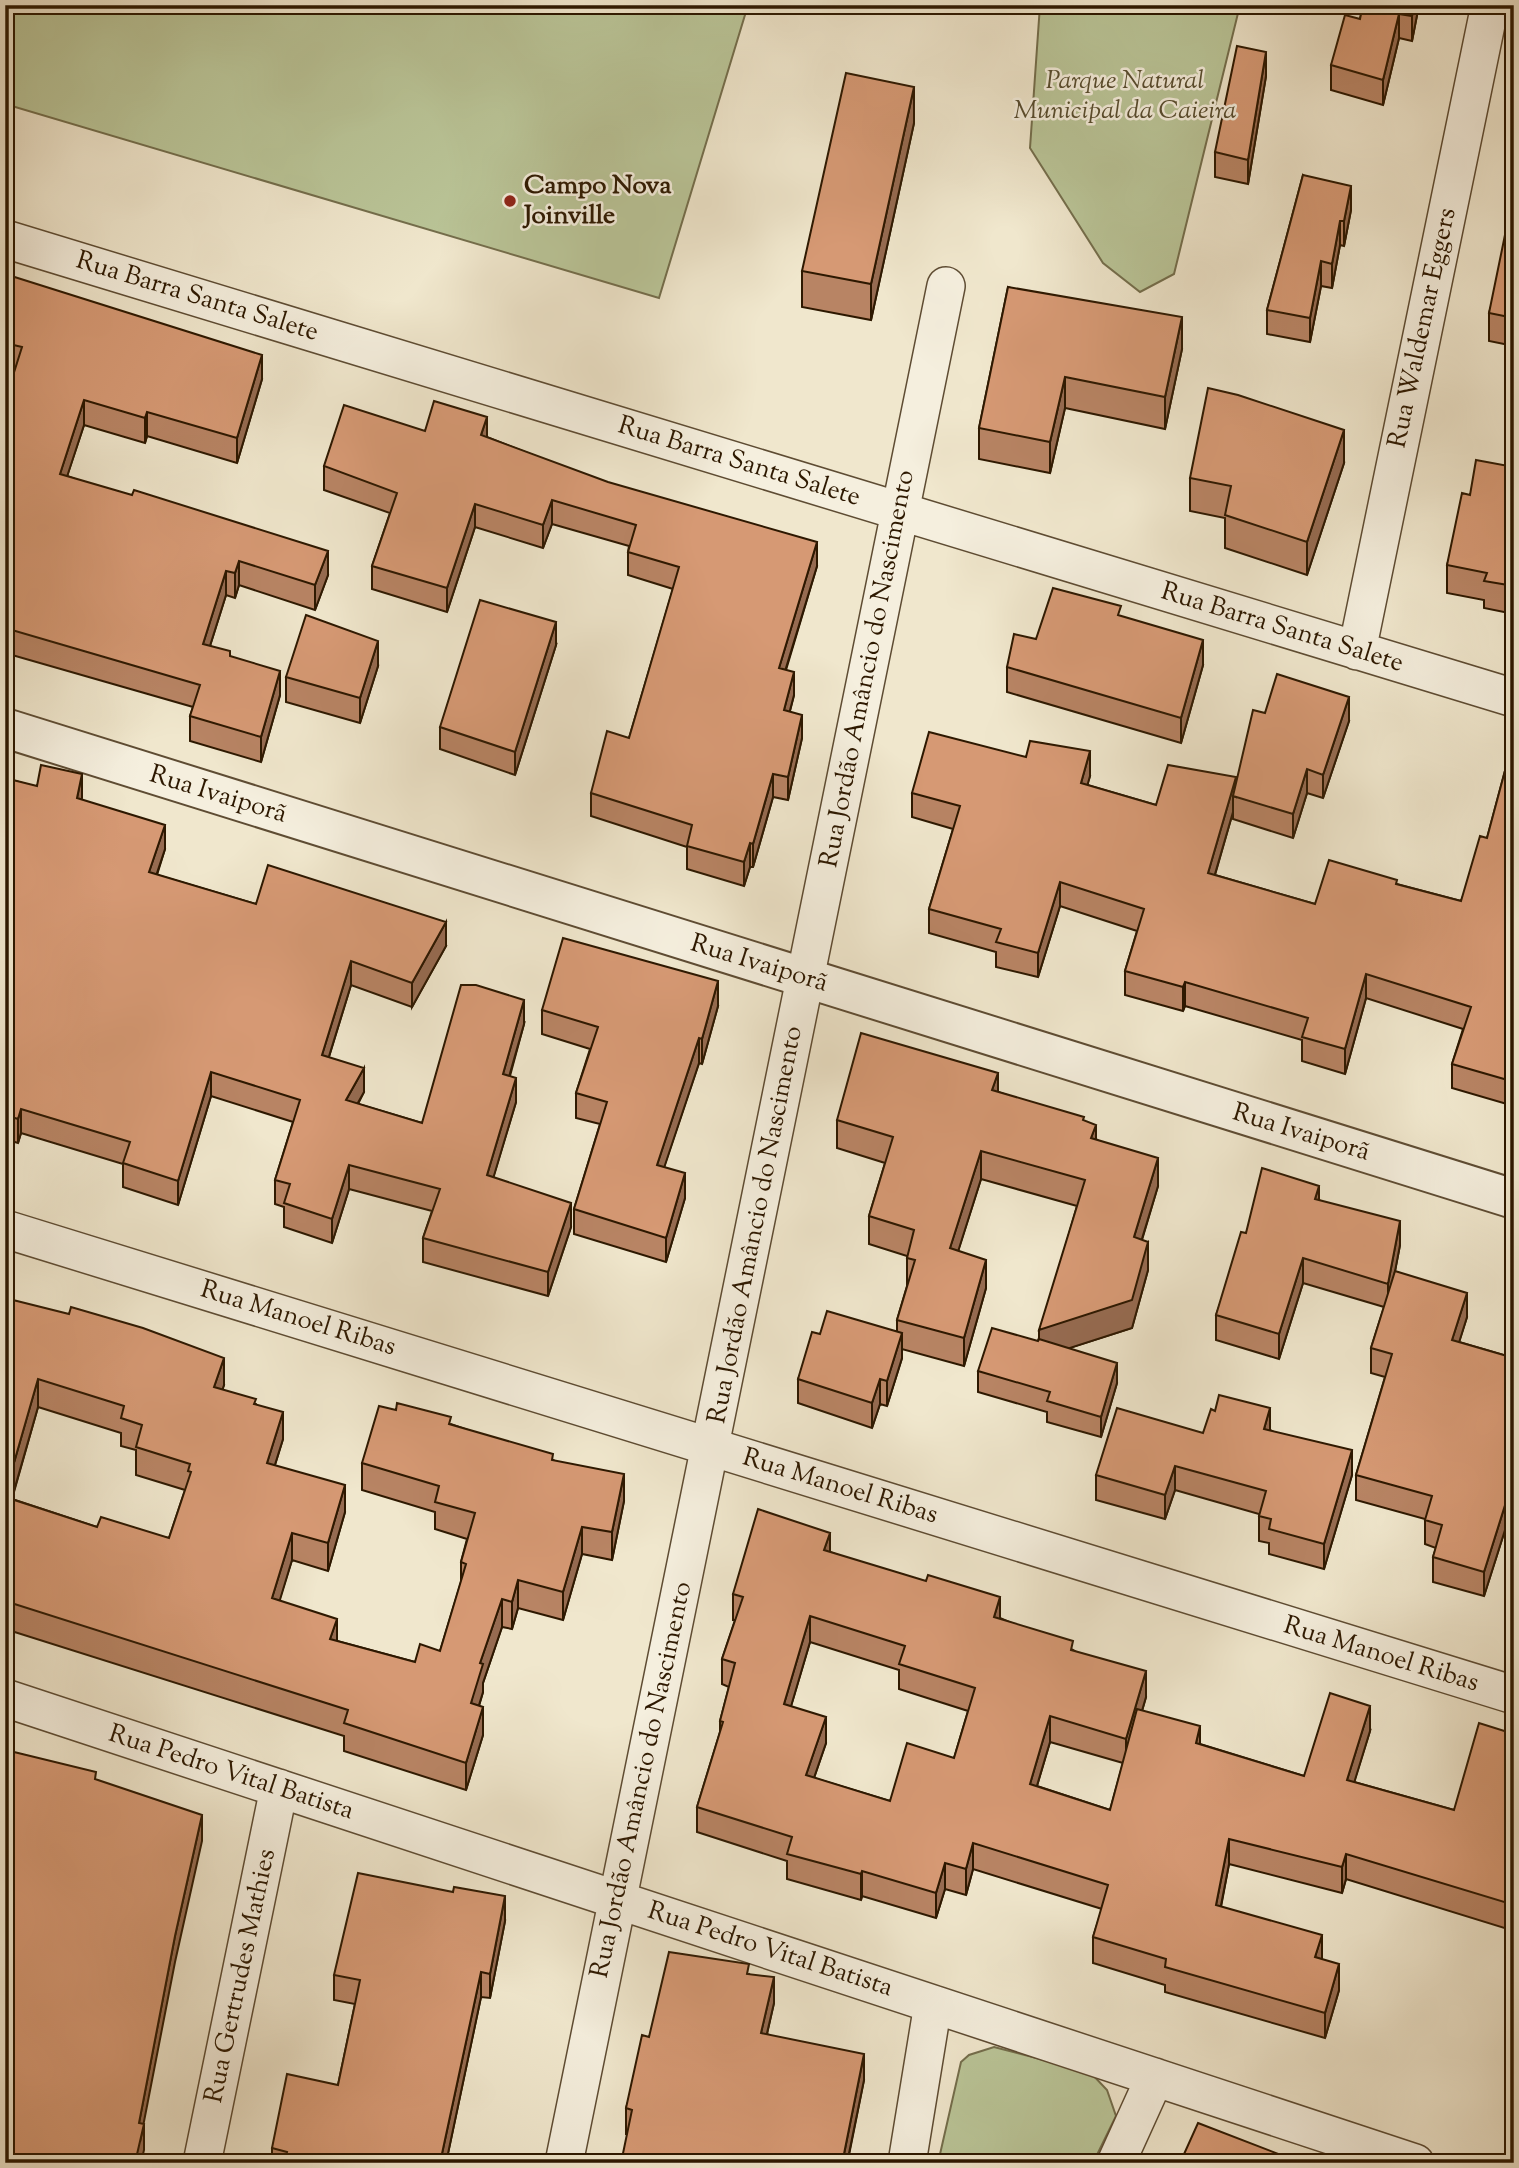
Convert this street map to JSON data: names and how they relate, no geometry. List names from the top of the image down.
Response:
{
  "streets": {
    "street": [
      "Rua Barra Santa Salete",
      "Rua Waldemar Eggers",
      "Rua Jordão Amâncio do Nascimento",
      "Rua Ivaiporã",
      "Rua Manoel Ribas",
      "Rua Pedro Vital Batista",
      "Rua Gertrudes Mathies"
    ]
  },
  "crossings": [
    ["Rua Barra Santa Salete", "Rua Waldemar Eggers"],
    ["Rua Barra Santa Salete", "Rua Jordão Amâncio do Nascimento"],
    ["Rua Jordão Amâncio do Nascimento", "Rua Ivaiporã"],
    ["Rua Jordão Amâncio do Nascimento", "Rua Manoel Ribas"],
    ["Rua Jordão Amâncio do Nascimento", "Rua Pedro Vital Batista"],
    ["Rua Pedro Vital Batista", "Rua Gertrudes Mathies"]
  ],
  "parks": ["Parque Natural Municipal da Caieira"],
  "places": ["Campo Nova Joinville"]
}
